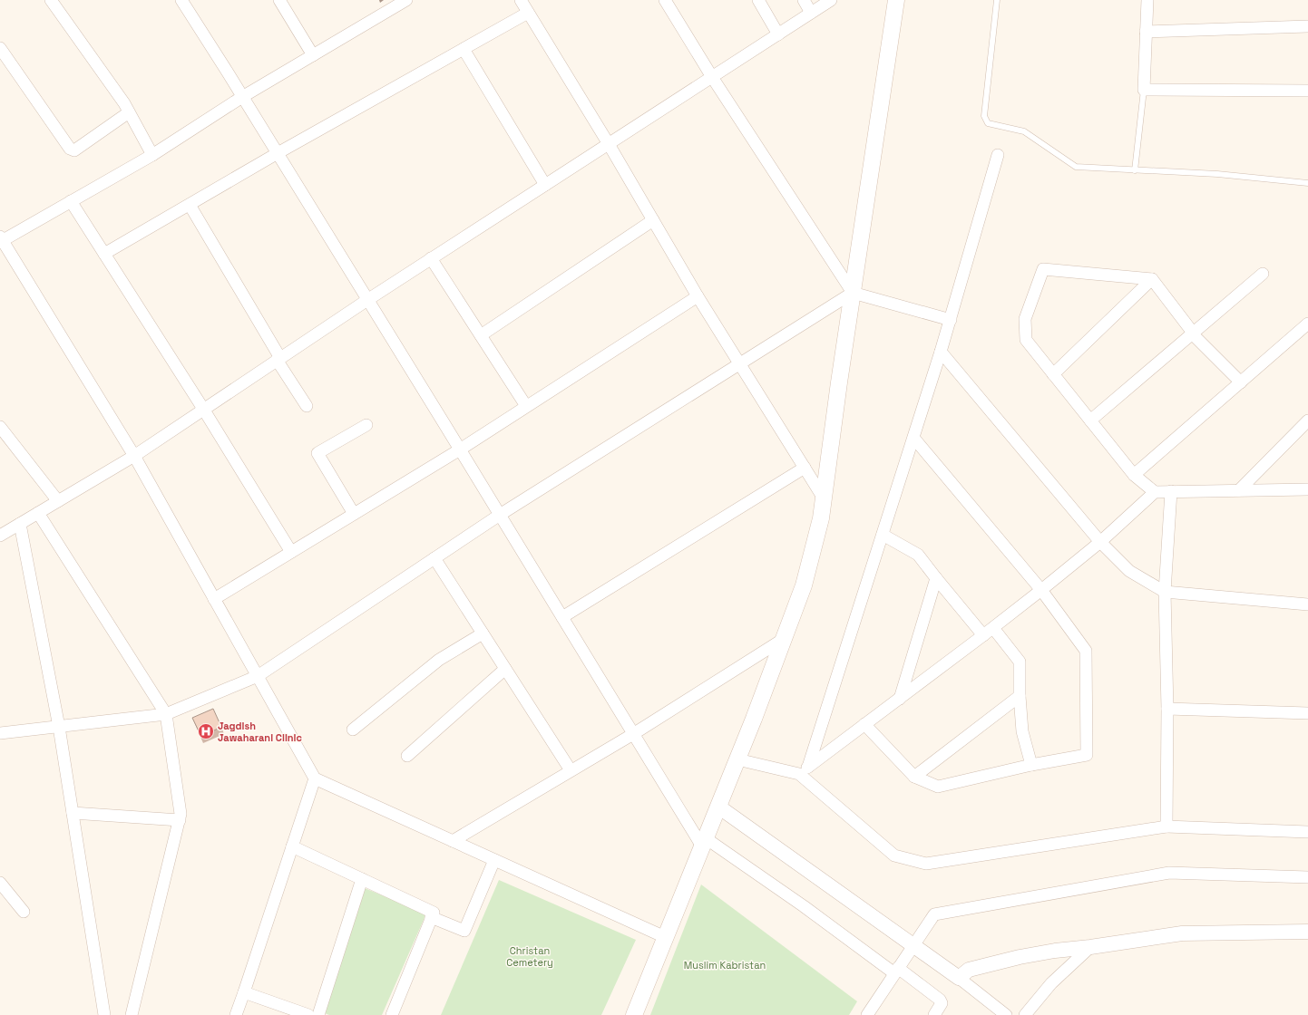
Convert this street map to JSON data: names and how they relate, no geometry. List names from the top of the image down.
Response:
{
  "parks": ["Christan Cemetery", "Muslim Kabristan"],
  "places": {
    "hospital": ["Jagdish Jawaharani Clinic"]
  }
}
